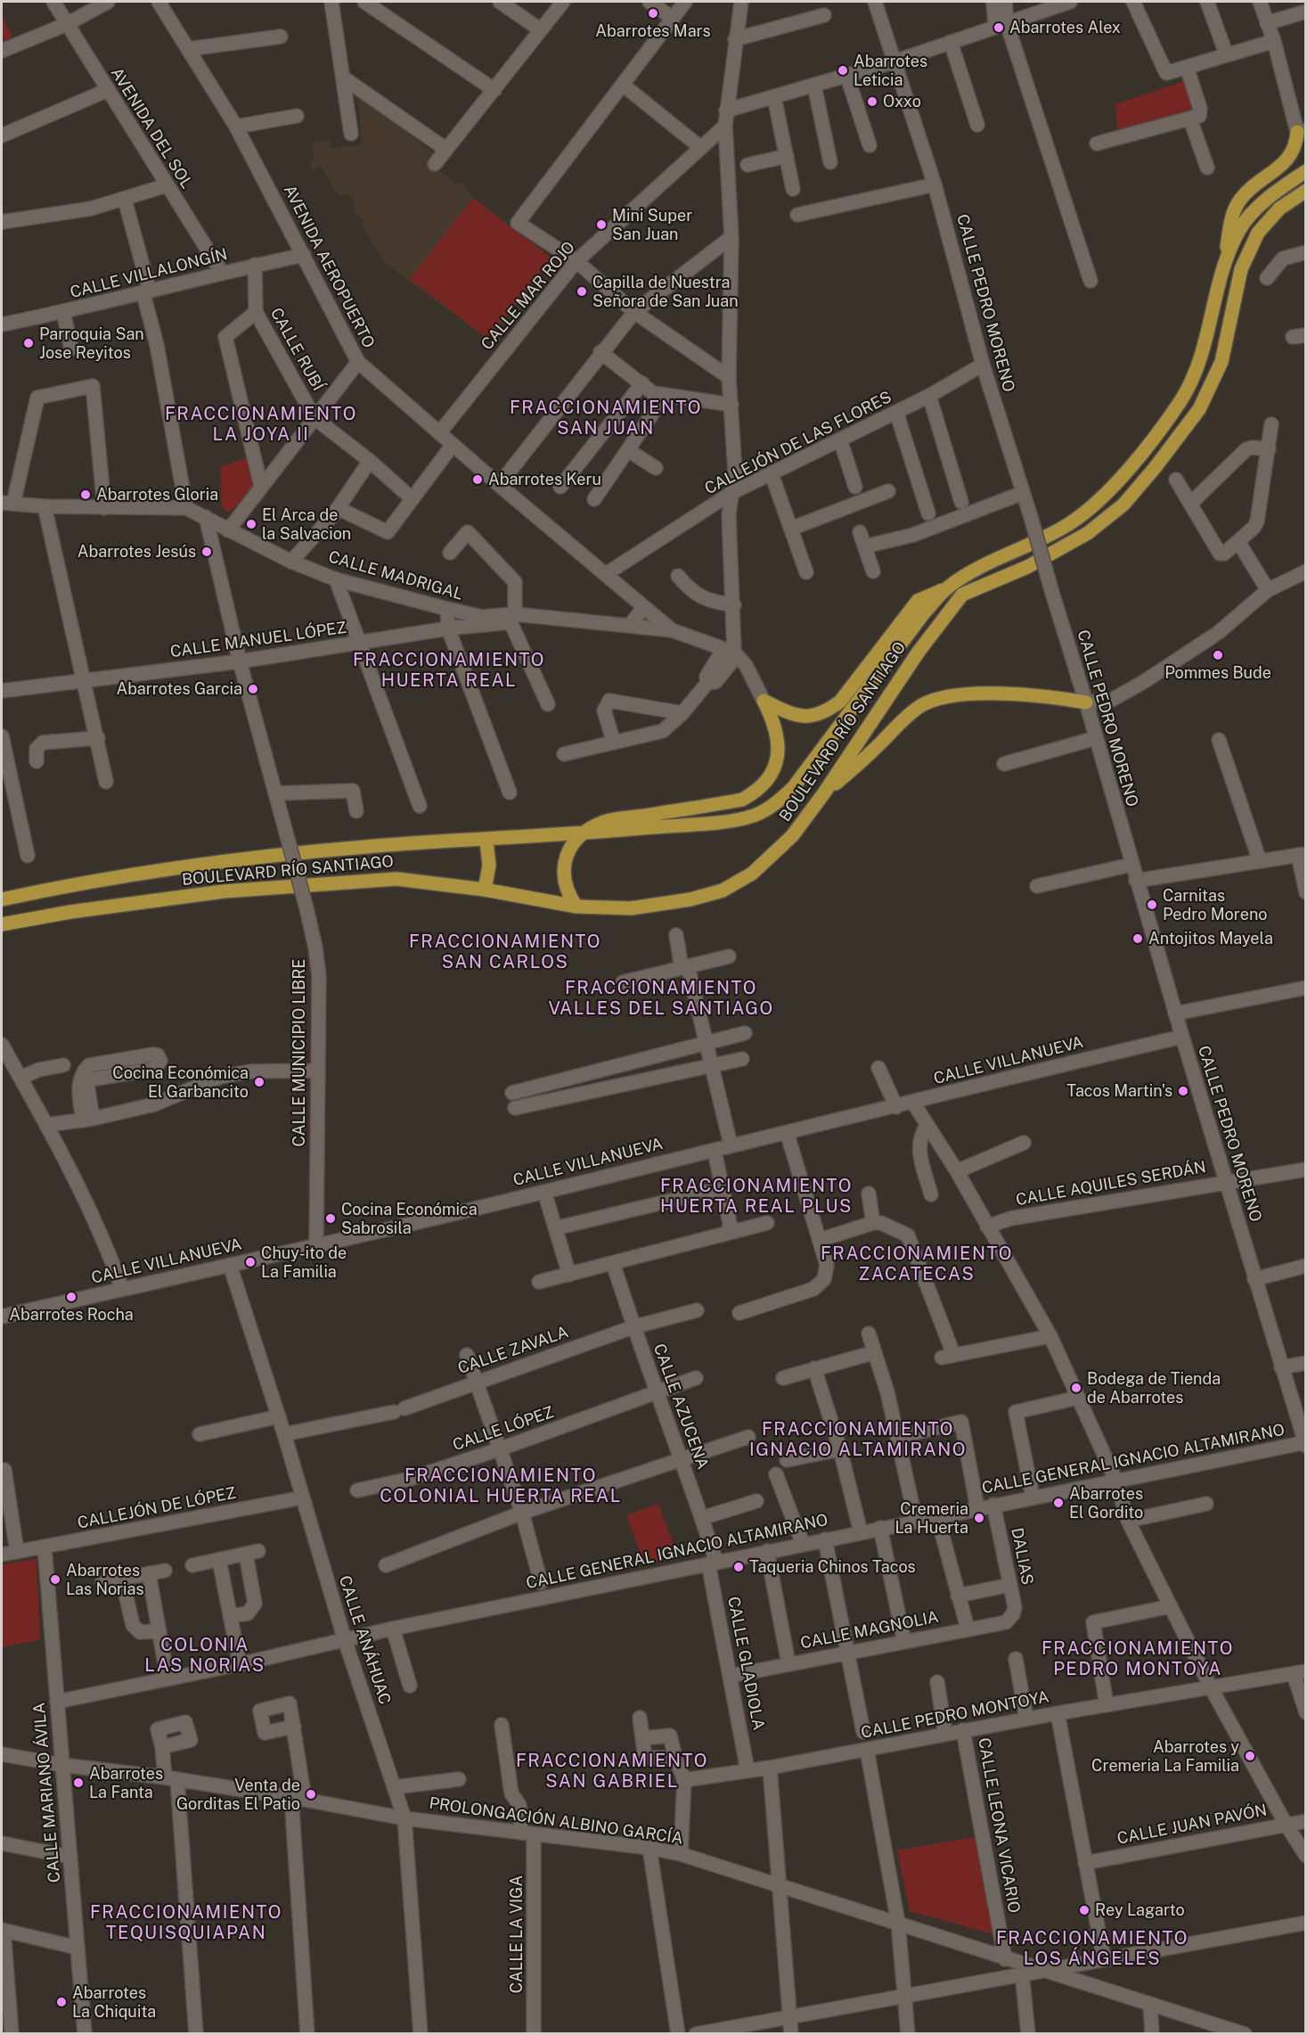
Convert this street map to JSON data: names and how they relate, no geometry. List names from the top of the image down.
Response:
{
  "streets": {
    "main road": ["BOULEVARD RÍO SANTIAGO"],
    "street": [
      "AVENIDA DEL SOL",
      "AVENIDA AEROPUERTO",
      "CALLE VILLALONGÍN",
      "CALLE MAR ROJO",
      "CALLE PEDRO MORENO",
      "CALLE RUBÍ",
      "CALLEJÓN DE LAS FLORES",
      "CALLE MADRIGAL",
      "CALLE MANUEL LÓPEZ",
      "CALLE MUNICIPIO LIBRE",
      "CALLE VILLANUEVA",
      "CALLE AQUILES SERDÁN",
      "CALLE ZAVALA",
      "CALLE AZUCENA",
      "CALLE LÓPEZ",
      "CALLE GENERAL IGNACIO ALTAMIRANO",
      "CALLEJÓN DE LÓPEZ",
      "DALIAS",
      "CALLE MAGNOLIA",
      "CALLE ANÁHUAC",
      "CALLE GLADIOLA",
      "CALLE PEDRO MONTOYA",
      "CALLE MARIANO ÁVILA",
      "PROLONGACIÓN ALBINO GARCÍA",
      "CALLE JUAN PAVÓN",
      "CALLE LEONA VICARIO",
      "CALLE LA VIGA"
    ]
  },
  "crossings": [
    ["AVENIDA DEL SOL", "CALLE VILLALONGÍN"],
    ["AVENIDA AEROPUERTO", "CALLE VILLALONGÍN"],
    ["AVENIDA AEROPUERTO", "CALLE MAR ROJO"],
    ["AVENIDA AEROPUERTO", "CALLEJÓN DE LAS FLORES"],
    ["AVENIDA AEROPUERTO", "CALLE MADRIGAL"],
    ["CALLE VILLALONGÍN", "CALLE RUBÍ"],
    ["CALLE PEDRO MORENO", "CALLEJÓN DE LAS FLORES"],
    ["CALLE PEDRO MORENO", "CALLE VILLANUEVA"],
    ["CALLE PEDRO MORENO", "CALLE AQUILES SERDÁN"],
    ["CALLE PEDRO MORENO", "CALLE GENERAL IGNACIO ALTAMIRANO"],
    ["CALLE MADRIGAL", "CALLE MANUEL LÓPEZ"],
    ["CALLE MADRIGAL", "CALLE MUNICIPIO LIBRE"],
    ["CALLE MANUEL LÓPEZ", "CALLE MUNICIPIO LIBRE"],
    ["CALLE MUNICIPIO LIBRE", "CALLE VILLANUEVA"],
    ["CALLE VILLANUEVA", "CALLE ANÁHUAC"],
    ["CALLE ZAVALA", "CALLE AZUCENA"],
    ["CALLE ZAVALA", "CALLE ANÁHUAC"],
    ["CALLE AZUCENA", "CALLE LÓPEZ"],
    ["CALLE AZUCENA", "CALLE GENERAL IGNACIO ALTAMIRANO"],
    ["CALLE AZUCENA", "CALLE GLADIOLA"],
    ["CALLE GENERAL IGNACIO ALTAMIRANO", "DALIAS"],
    ["CALLE GENERAL IGNACIO ALTAMIRANO", "CALLE ANÁHUAC"],
    ["CALLE GENERAL IGNACIO ALTAMIRANO", "CALLE GLADIOLA"],
    ["CALLE GENERAL IGNACIO ALTAMIRANO", "CALLE MARIANO ÁVILA"],
    ["CALLEJÓN DE LÓPEZ", "CALLE ANÁHUAC"],
    ["CALLEJÓN DE LÓPEZ", "CALLE MARIANO ÁVILA"],
    ["DALIAS", "CALLE MAGNOLIA"],
    ["CALLE MAGNOLIA", "CALLE GLADIOLA"],
    ["CALLE ANÁHUAC", "PROLONGACIÓN ALBINO GARCÍA"],
    ["CALLE GLADIOLA", "CALLE PEDRO MONTOYA"],
    ["CALLE PEDRO MONTOYA", "CALLE LEONA VICARIO"],
    ["CALLE MARIANO ÁVILA", "PROLONGACIÓN ALBINO GARCÍA"],
    ["PROLONGACIÓN ALBINO GARCÍA", "CALLE LEONA VICARIO"],
    ["PROLONGACIÓN ALBINO GARCÍA", "CALLE LA VIGA"]
  ],
  "districts": [
    "FRACCIONAMIENTO SAN JUAN",
    "FRACCIONAMIENTO LA JOYA II",
    "FRACCIONAMIENTO HUERTA REAL",
    "FRACCIONAMIENTO SAN CARLOS",
    "FRACCIONAMIENTO VALLES DEL SANTIAGO",
    "FRACCIONAMIENTO HUERTA REAL PLUS",
    "FRACCIONAMIENTO ZACATECAS",
    "FRACCIONAMIENTO IGNACIO ALTAMIRANO",
    "FRACCIONAMIENTO COLONIAL HUERTA REAL",
    "COLONIA LAS NORIAS",
    "FRACCIONAMIENTO PEDRO MONTOYA",
    "FRACCIONAMIENTO SAN GABRIEL",
    "FRACCIONAMIENTO TEQUISQUIAPAN",
    "FRACCIONAMIENTO LOS ÁNGELES"
  ],
  "places": [
    "Abarrotes Mars",
    "Abarrotes Alex",
    "Abarrotes Leticia",
    "Oxxo",
    "Mini Super San Juan",
    "Capilla de Nuestra Señora de San Juan",
    "Parroquia San Jose Reyitos",
    "Abarrotes Keru",
    "Abarrotes Gloria",
    "El Arca de la Salvacion",
    "Abarrotes Jesús",
    "Pommes Bude",
    "Abarrotes Garcia",
    "Carnitas Pedro Moreno",
    "Antojitos Mayela",
    "Cocina Económica El Garbancito",
    "Tacos Martin's",
    "Cocina Económica Sabrosila",
    "Chuy-ito de La Familia",
    "Abarrotes Rocha",
    "Bodega de Tienda de Abarrotes",
    "Abarrotes El Gordito",
    "Cremeria La Huerta",
    "Taqueria Chinos Tacos",
    "Abarrotes Las Norias",
    "Abarrotes y Cremeria La Familia",
    "Abarrotes La Fanta",
    "Venta de Gorditas El Patio",
    "Rey Lagarto",
    "Abarrotes La Chiquita"
  ]
}
